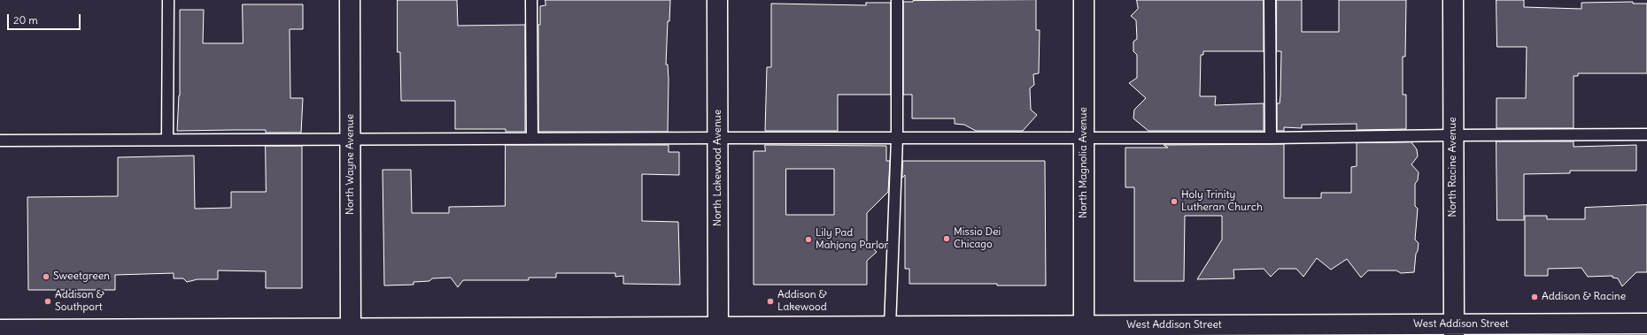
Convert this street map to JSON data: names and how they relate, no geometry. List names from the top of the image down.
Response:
{
  "streets": {
    "street": [
      "North Magnolia Avenue",
      "North Wayne Avenue",
      "North Racine Avenue",
      "North Lakewood Avenue",
      "West Addison Street"
    ]
  },
  "crossings": [
    ["North Magnolia Avenue", "West Addison Street"],
    ["North Wayne Avenue", "West Addison Street"],
    ["North Racine Avenue", "West Addison Street"],
    ["North Lakewood Avenue", "West Addison Street"]
  ],
  "places": [
    "Holy Trinity Lutheran Church",
    "Missio Dei Chicago",
    "Lily Pad Mahjong Parlor",
    "Sweetgreen",
    "Addison & Racine",
    "Addison & Southport",
    "Addison & Lakewood"
  ],
  "scale_bar": "20 m"
}
